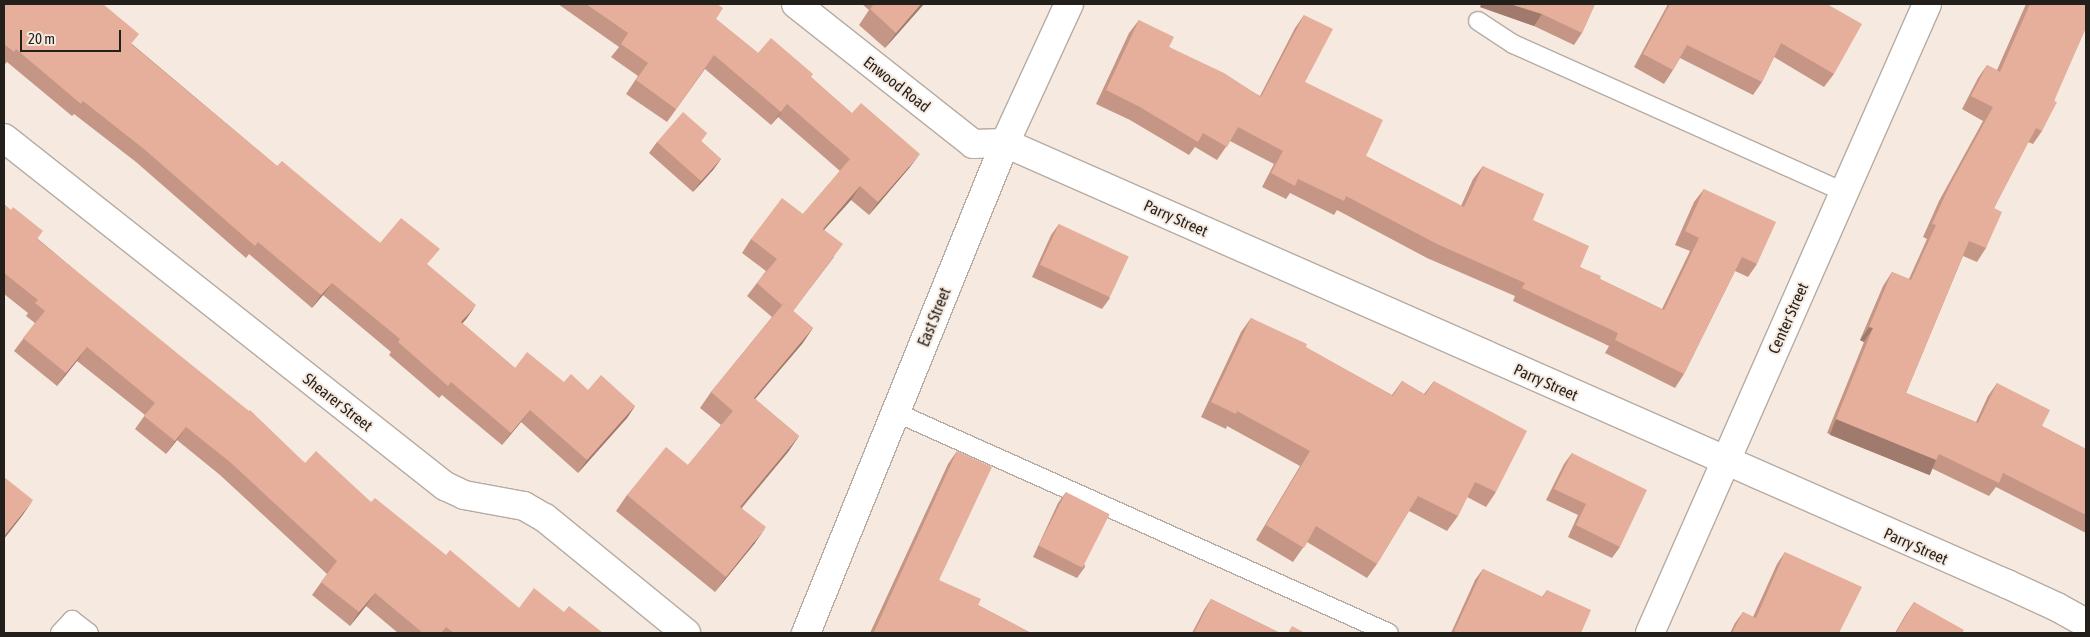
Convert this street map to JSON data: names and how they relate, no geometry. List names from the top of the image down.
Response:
{
  "streets": {
    "street": [
      "Enwood Road",
      "Parry Street",
      "East Street",
      "Center Street",
      "Shearer Street"
    ]
  },
  "crossings": [
    ["Enwood Road", "Parry Street"],
    ["Enwood Road", "East Street"],
    ["Parry Street", "East Street"],
    ["Parry Street", "Center Street"]
  ],
  "scale_bar": "20 m"
}
